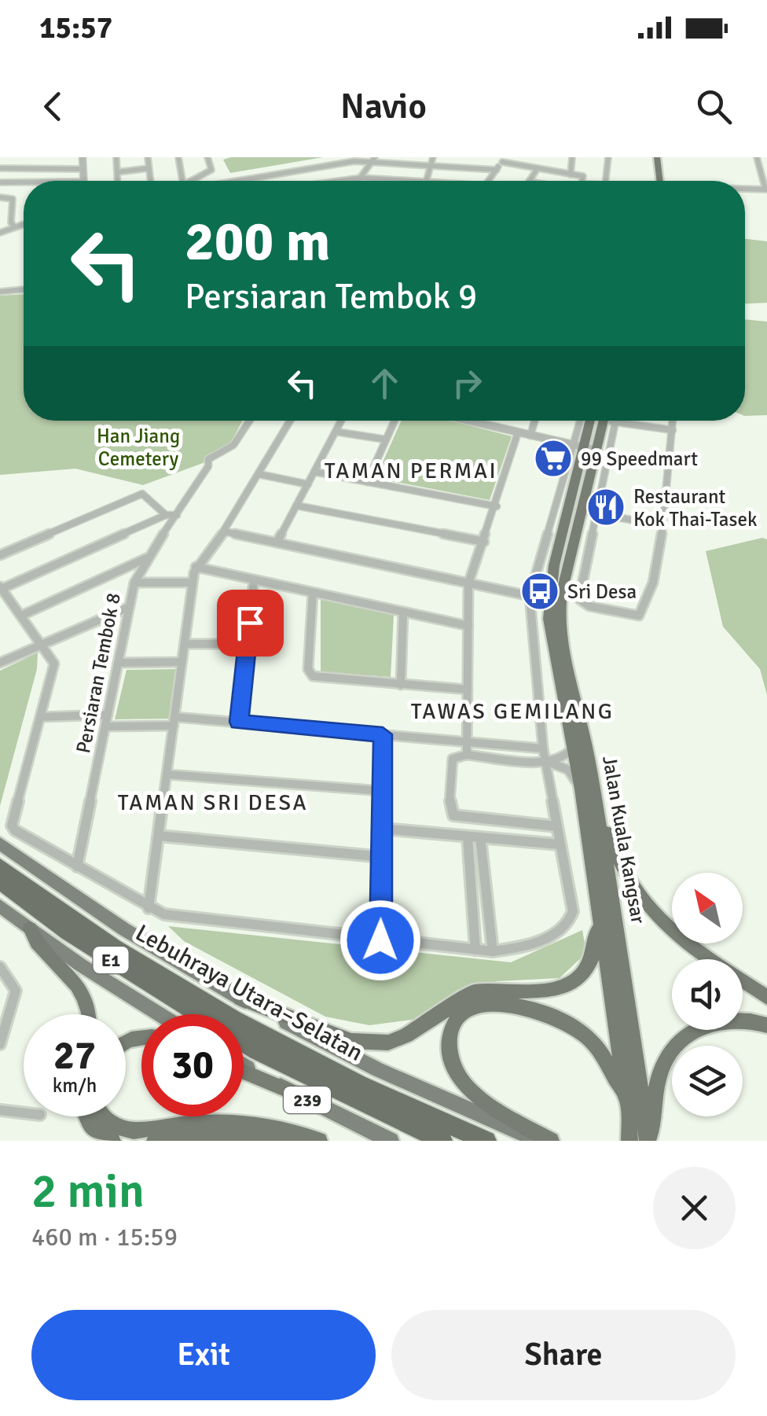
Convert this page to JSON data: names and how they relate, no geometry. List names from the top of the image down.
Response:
{
  "streets": {
    "highway": ["Jalan Kuala Kangsar", "E1", "Lebuhraya Utara–Selatan"],
    "main road": ["239"],
    "street": ["Persiaran Tembok 8"]
  },
  "districts": ["TAMAN PERMAI", "TAWAS GEMILANG", "TAMAN SRI DESA"],
  "parks": ["Han Jiang Cemetery"],
  "places": {
    "supermarket": ["99 Speedmart"],
    "restaurant": ["Restaurant Kok Thai-Tasek"],
    "bus stop": ["Sri Desa"]
  },
  "north": "top left",
  "page": {
    "status": "15:57",
    "header": "Navio",
    "turn": ["200 m", "Persiaran Tembok 9"],
    "speed": "27 km/h",
    "limit": "30",
    "heading": ["2 min", "460 m · 15:59"],
    "buttons": ["Exit", "Share"]
  }
}
